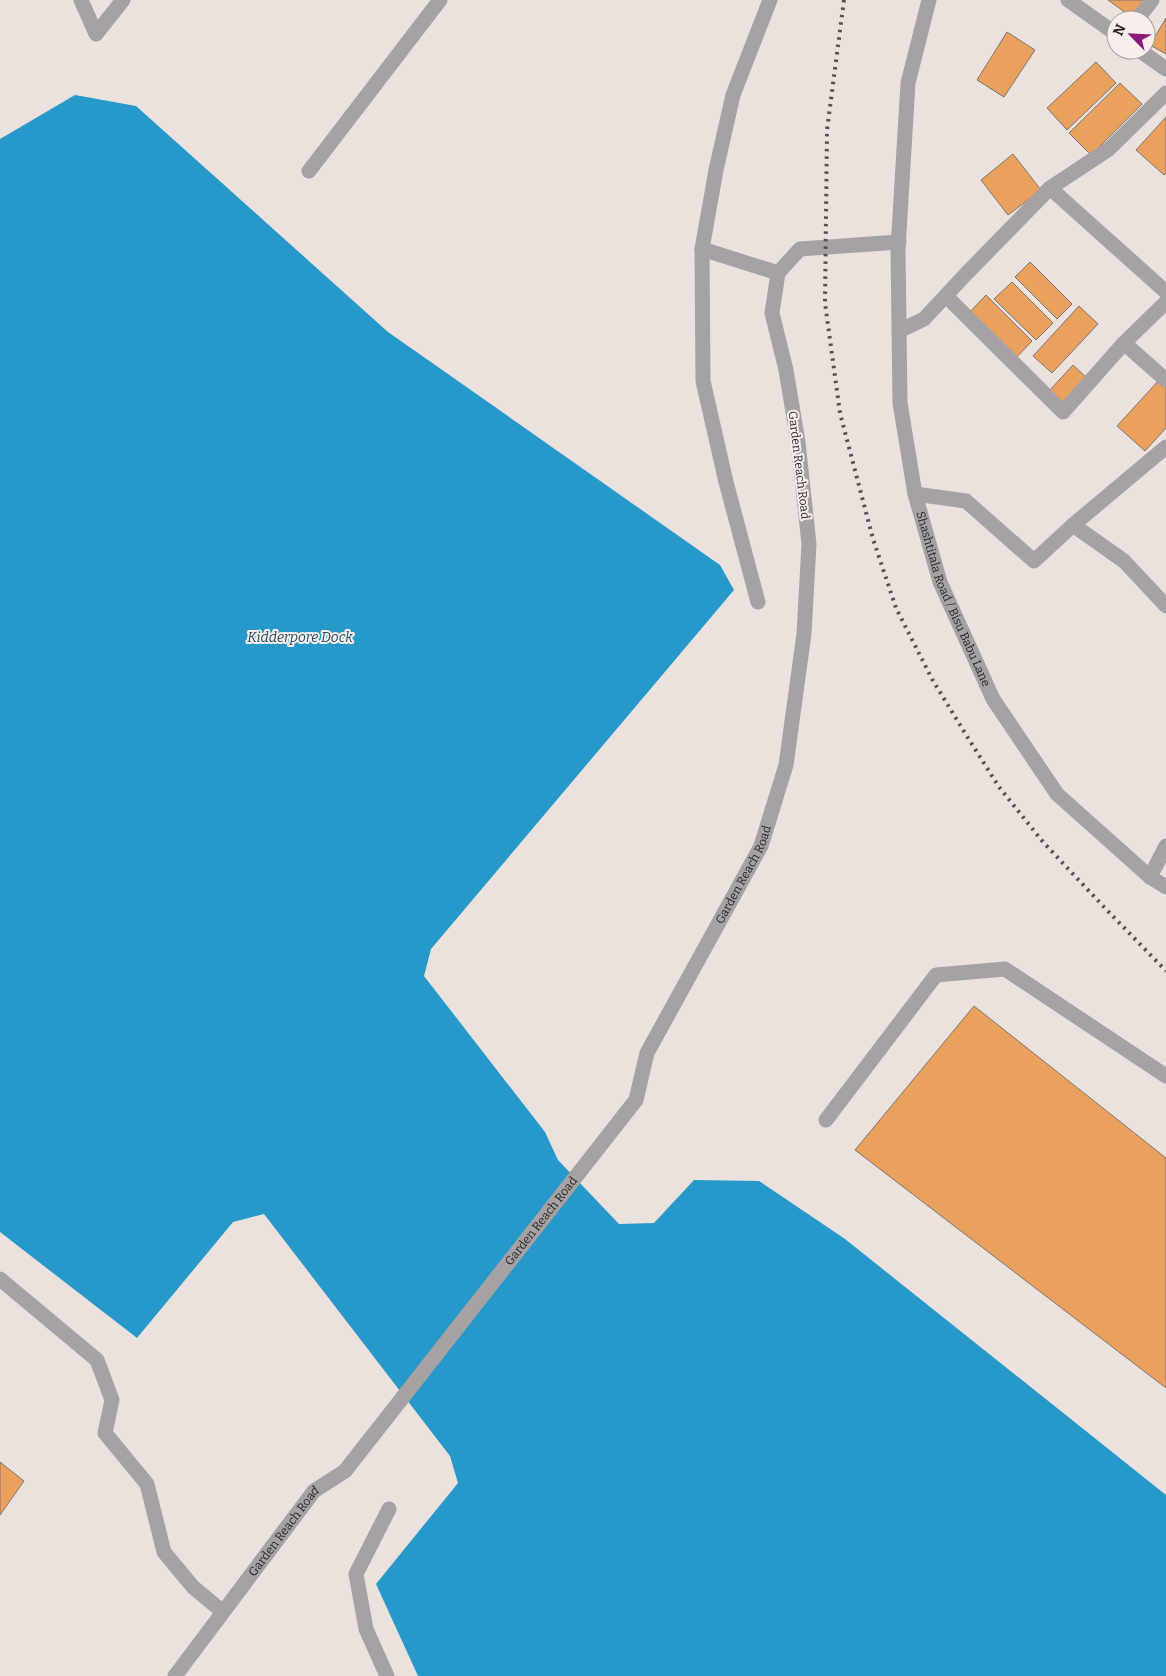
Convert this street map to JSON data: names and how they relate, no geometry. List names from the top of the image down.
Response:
{
  "streets": {
    "street": ["Garden Reach Road", "Shashtitala Road / Bisu Babu Lane"]
  },
  "water": ["Kidderpore Dock"],
  "north": "top left"
}
